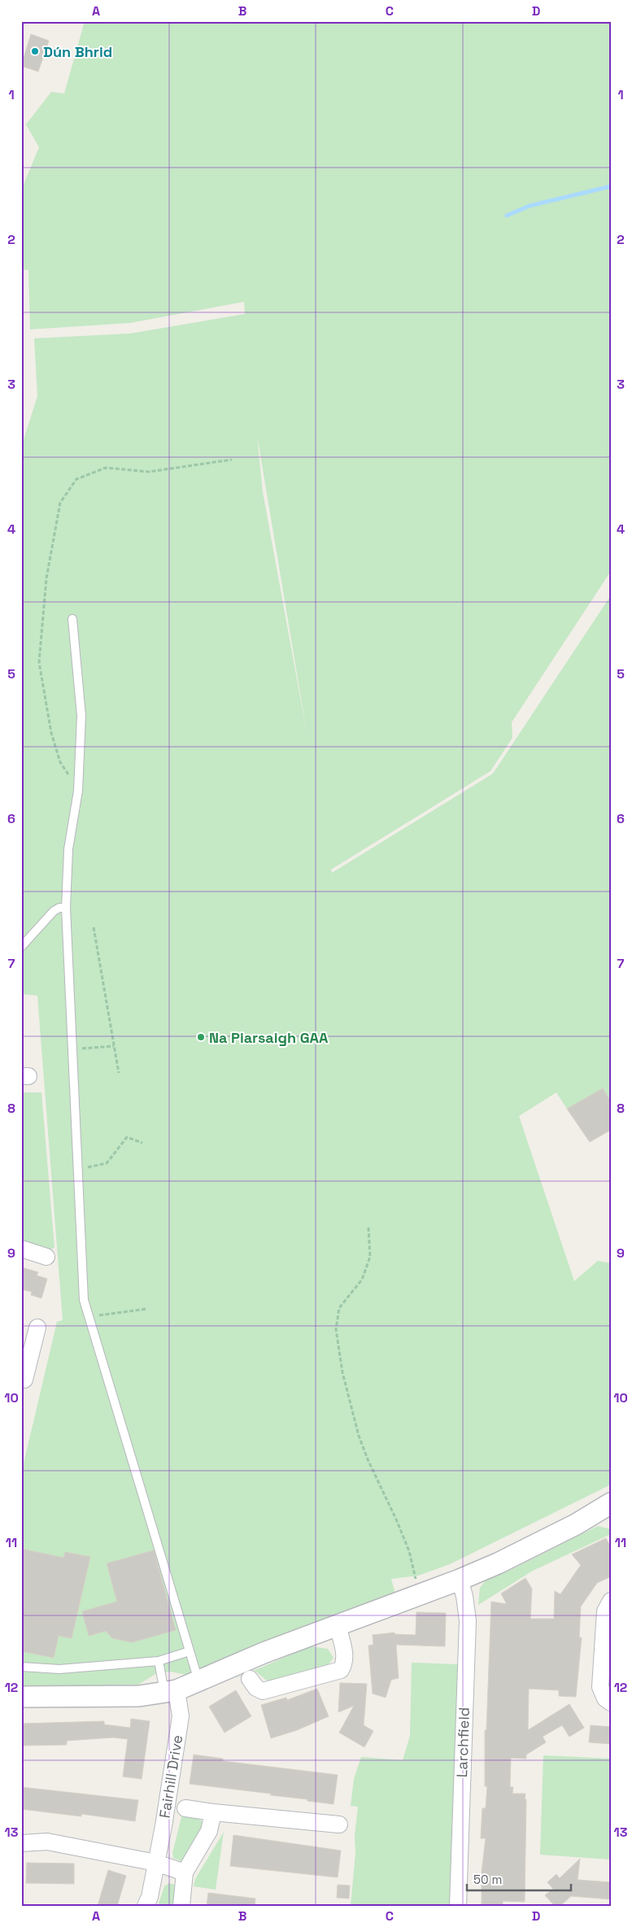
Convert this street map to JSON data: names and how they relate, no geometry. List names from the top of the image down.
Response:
{
  "streets": {
    "street": ["Larchfield", "Fairhill Drive"]
  },
  "places": ["Dún Bhrid", "Na Piarsaigh GAA"],
  "scale_bar": "50 m",
  "grid": {
    "columns": [
      "A",
      "B",
      "C",
      "D"
    ],
    "rows": [
      "1",
      "2",
      "3",
      "4",
      "5",
      "6",
      "7",
      "8",
      "9",
      "10",
      "11",
      "12",
      "13"
    ]
  }
}
